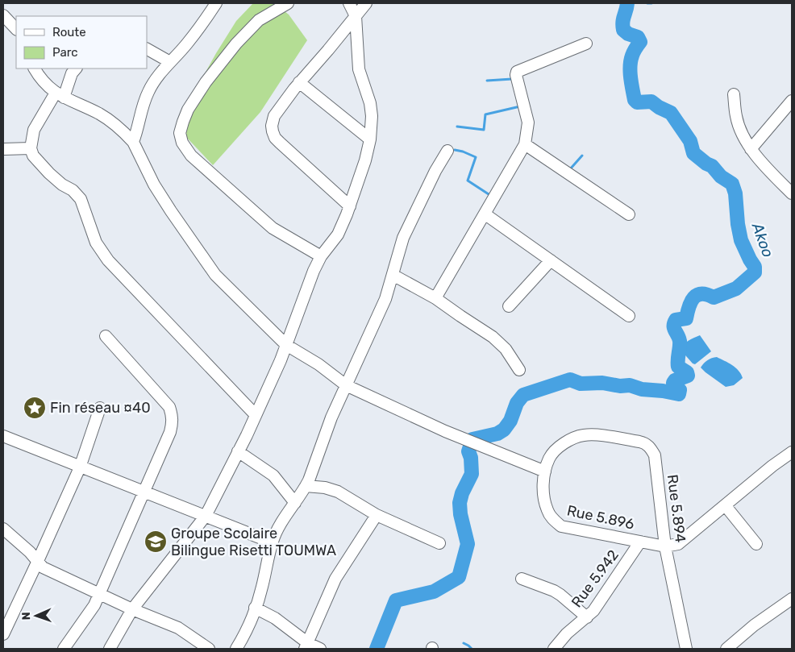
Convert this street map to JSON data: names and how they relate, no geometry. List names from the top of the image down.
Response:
{
  "streets": {
    "street": ["Rue 5.894", "Rue 5.896", "Rue 5.942"]
  },
  "crossings": [
    ["Rue 5.894", "Rue 5.896"],
    ["Rue 5.896", "Rue 5.942"]
  ],
  "water": ["Akoo"],
  "places": {
    "place": ["Fin réseau ¤40"],
    "school or university": ["Groupe Scolaire Bilingue Risetti TOUMWA"]
  },
  "legend": ["Route", "Parc"],
  "north": "left"
}
